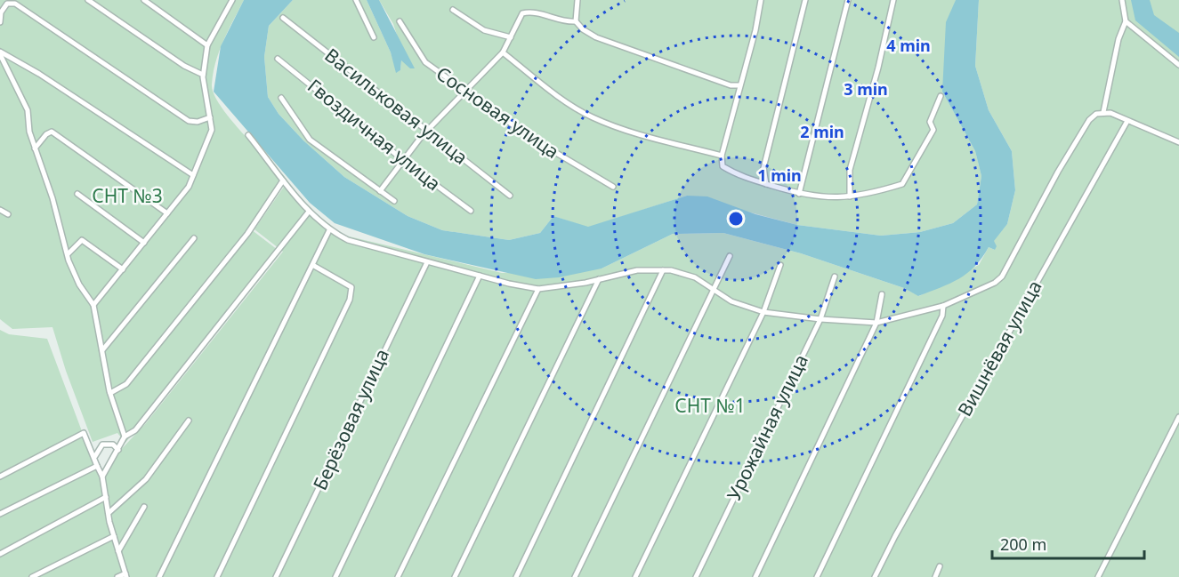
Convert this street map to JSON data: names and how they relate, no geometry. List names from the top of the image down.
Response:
{
  "streets": {
    "street": [
      "Васильковая улица",
      "Сосновая улица",
      "Гвоздичная улица",
      "Вишнёвая улица",
      "Берёзовая улица",
      "Урожайная улица"
    ]
  },
  "parks": ["СНТ №3", "СНТ №1"],
  "scale_bar": "200 m",
  "rings": [
    "4 min",
    "3 min",
    "2 min",
    "1 min"
  ]
}
